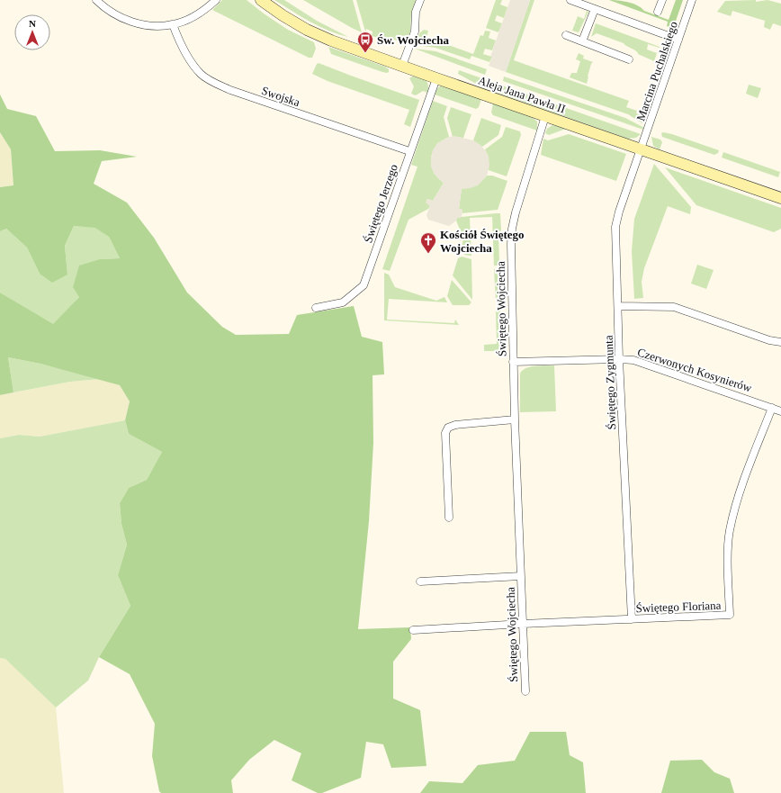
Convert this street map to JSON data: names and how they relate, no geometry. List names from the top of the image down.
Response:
{
  "streets": {
    "street": [
      "Marcina Puchalskiego",
      "Aleja Jana Pawła II",
      "Swojska",
      "Świętego Jerzego",
      "Świętego Wojciecha",
      "Czerwonych Kosynierów",
      "Świętego Zygmunta",
      "Świętego Floriana"
    ]
  },
  "crossings": [
    ["Marcina Puchalskiego", "Aleja Jana Pawła II"],
    ["Marcina Puchalskiego", "Świętego Zygmunta"],
    ["Aleja Jana Pawła II", "Świętego Jerzego"],
    ["Aleja Jana Pawła II", "Świętego Wojciecha"],
    ["Aleja Jana Pawła II", "Świętego Zygmunta"],
    ["Swojska", "Świętego Jerzego"],
    ["Świętego Wojciecha", "Czerwonych Kosynierów"],
    ["Świętego Wojciecha", "Świętego Floriana"],
    ["Czerwonych Kosynierów", "Świętego Zygmunta"],
    ["Czerwonych Kosynierów", "Świętego Floriana"],
    ["Świętego Zygmunta", "Świętego Floriana"]
  ],
  "places": {
    "bus stop": ["Św. Wojciecha"],
    "church": ["Kościół Świętego Wojciecha"]
  },
  "north": "top"
}
